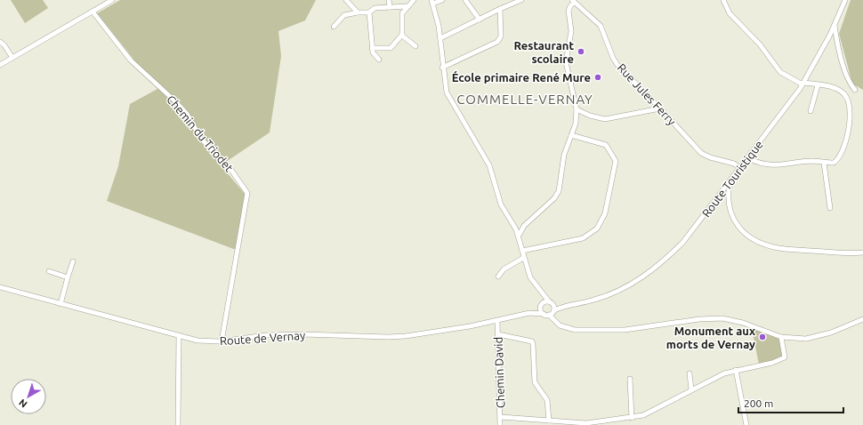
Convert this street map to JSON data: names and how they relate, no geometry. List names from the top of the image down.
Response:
{
  "streets": {
    "street": [
      "Rue Jules Ferry",
      "Chemin du Triodet",
      "Route Touristique",
      "Route de Vernay",
      "Chemin David"
    ]
  },
  "crossings": [
    ["Rue Jules Ferry", "Route Touristique"],
    ["Chemin du Triodet", "Route de Vernay"],
    ["Route Touristique", "Route de Vernay"],
    ["Route de Vernay", "Chemin David"]
  ],
  "districts": ["COMMELLE-VERNAY"],
  "places": ["Restaurant scolaire", "École primaire René Mure", "Monument aux morts de Vernay"],
  "scale_bar": "200 m",
  "north": "bottom left"
}
